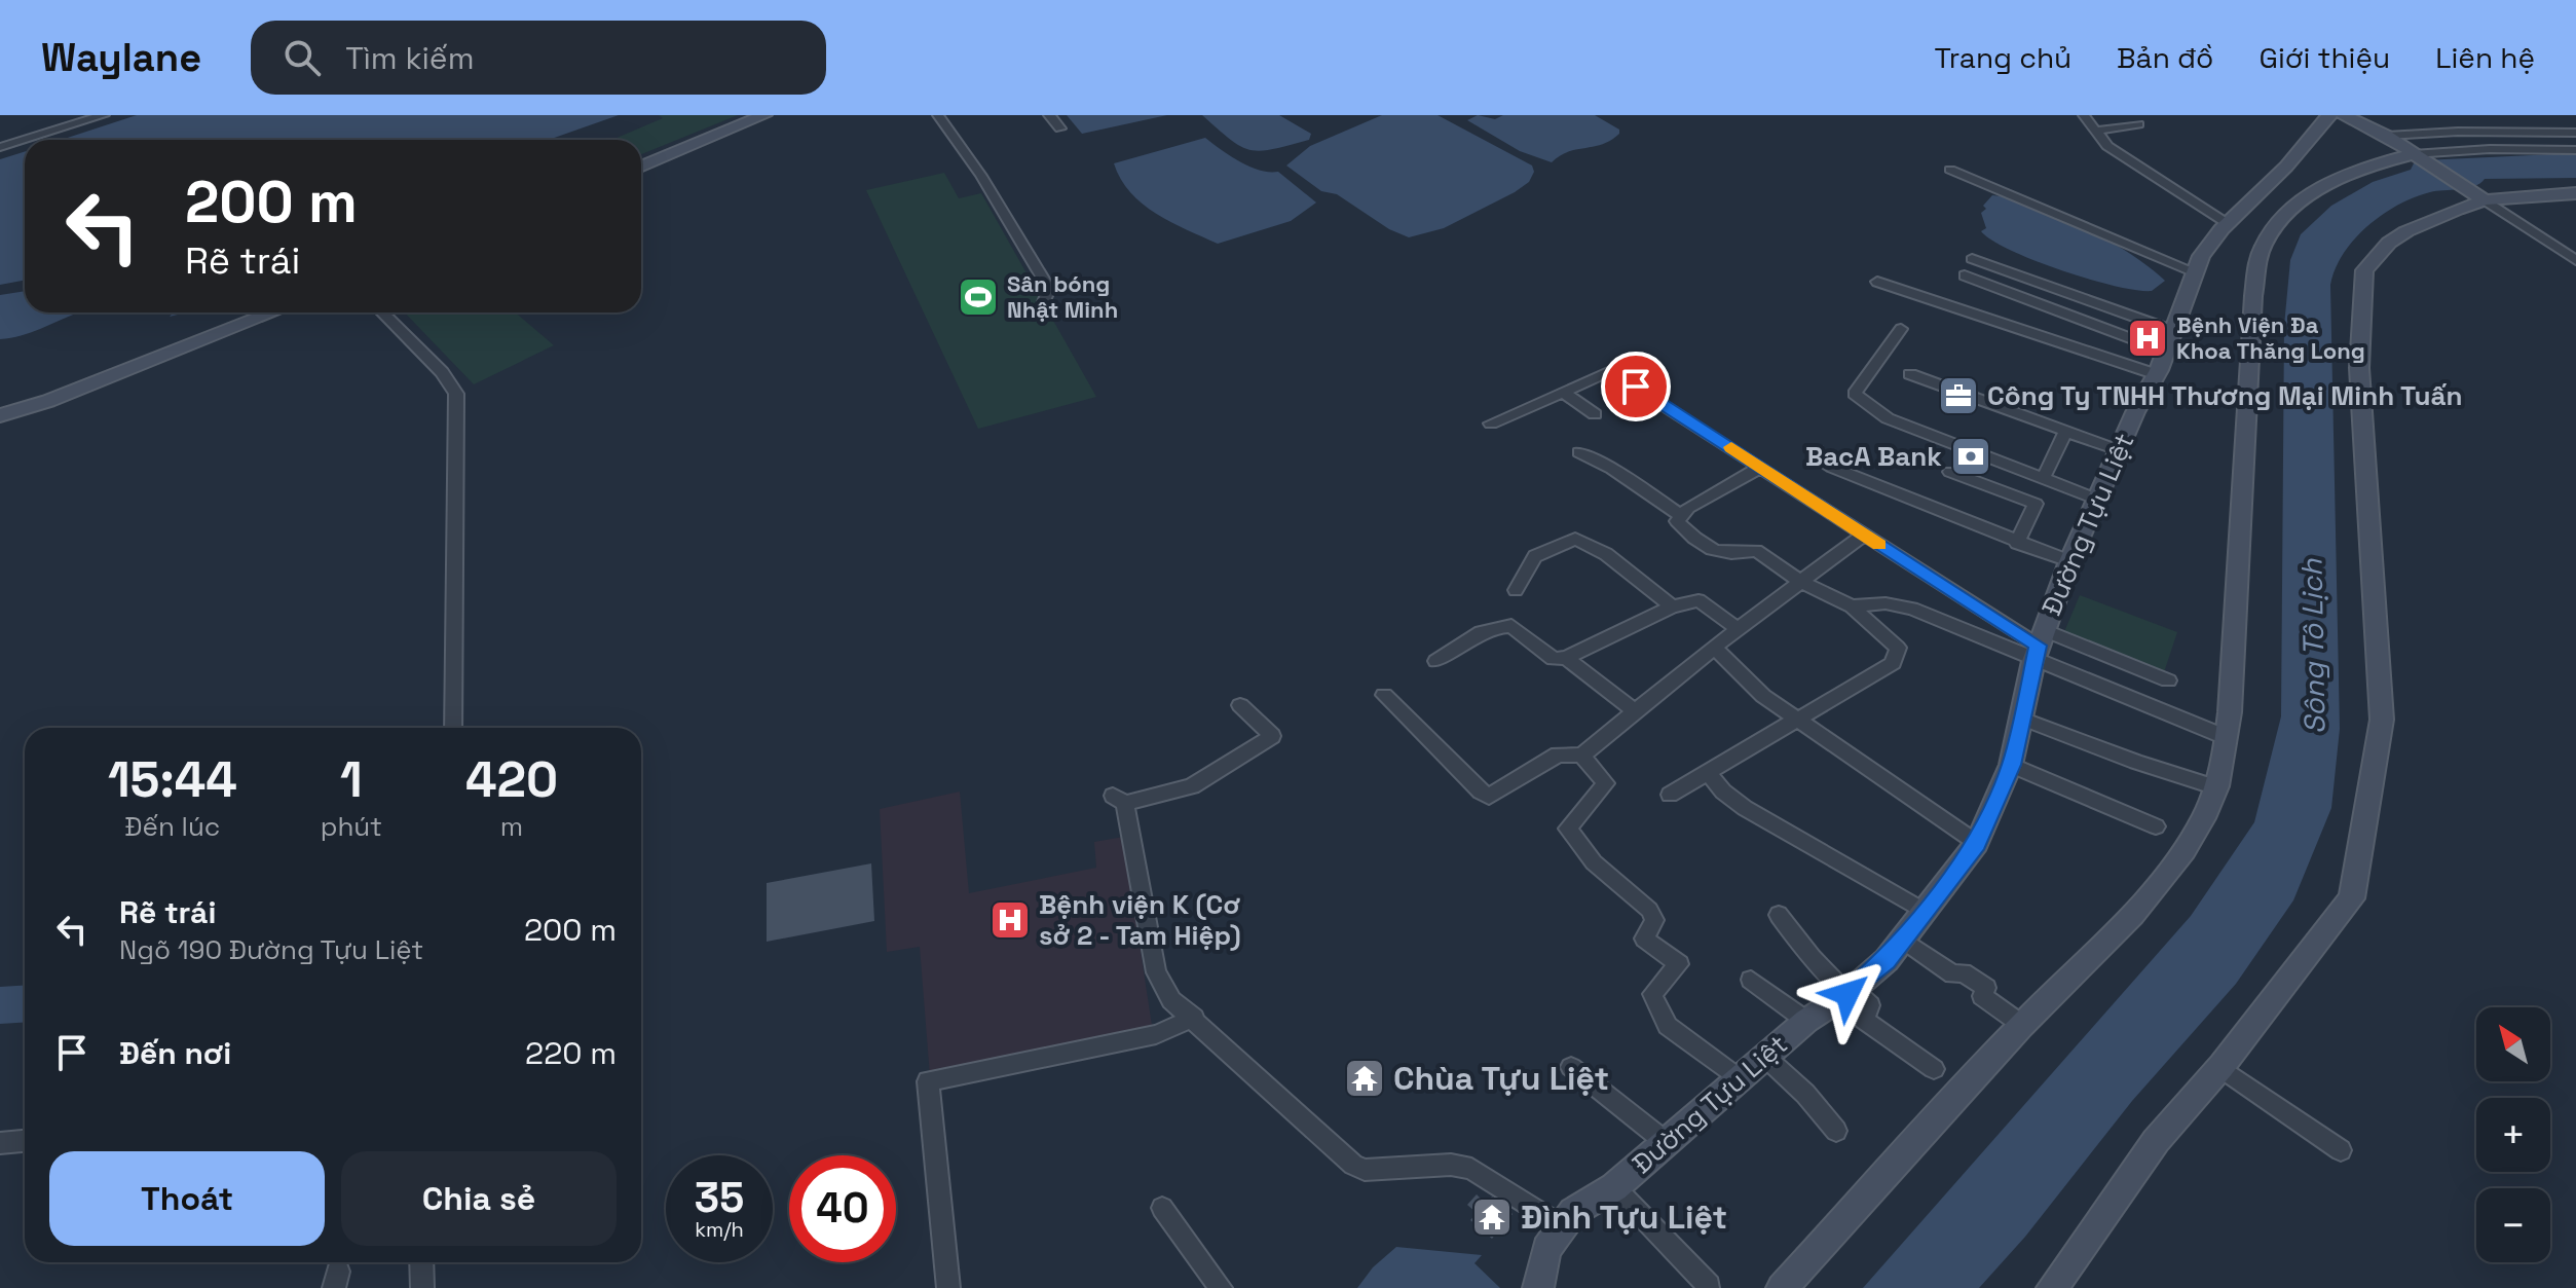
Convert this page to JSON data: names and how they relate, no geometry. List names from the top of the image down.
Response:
{
  "streets": {
    "street": ["Đường Tựu Liệt"]
  },
  "water": ["Sông Tô Lịch"],
  "places": {
    "sports": ["Sân bóng Nhật Minh"],
    "hospital": ["Bệnh Viện Đa Khoa Thăng Long", "Bệnh viện K (Cơ sở 2 - Tam Hiệp)"],
    "office": ["Công Ty TNHH Thương Mại Minh Tuấn"],
    "bank": ["BacA Bank"],
    "temple": ["Chùa Tựu Liệt", "Đình Tựu Liệt"]
  },
  "north": "top left",
  "page": {
    "header": "Waylane",
    "search": "Tìm kiếm",
    "nav": [
      "Trang chủ",
      "Bản đồ",
      "Giới thiệu",
      "Liên hệ"
    ],
    "turn": ["200 m", "Rẽ trái"],
    "eta": [
      "15:44",
      "Đến lúc",
      "1",
      "phút",
      "420",
      "m"
    ],
    "list": [
      {
        "name": "Rẽ trái",
        "note": "Ngõ 190 Đường Tựu Liệt",
        "value": "200 m"
      },
      {
        "name": "Đến nơi",
        "value": "220 m"
      }
    ],
    "map_buttons": ["+", "−"],
    "buttons": ["Thoát", "Chia sẻ"],
    "speed": "35 km/h",
    "limit": "40"
  }
}
